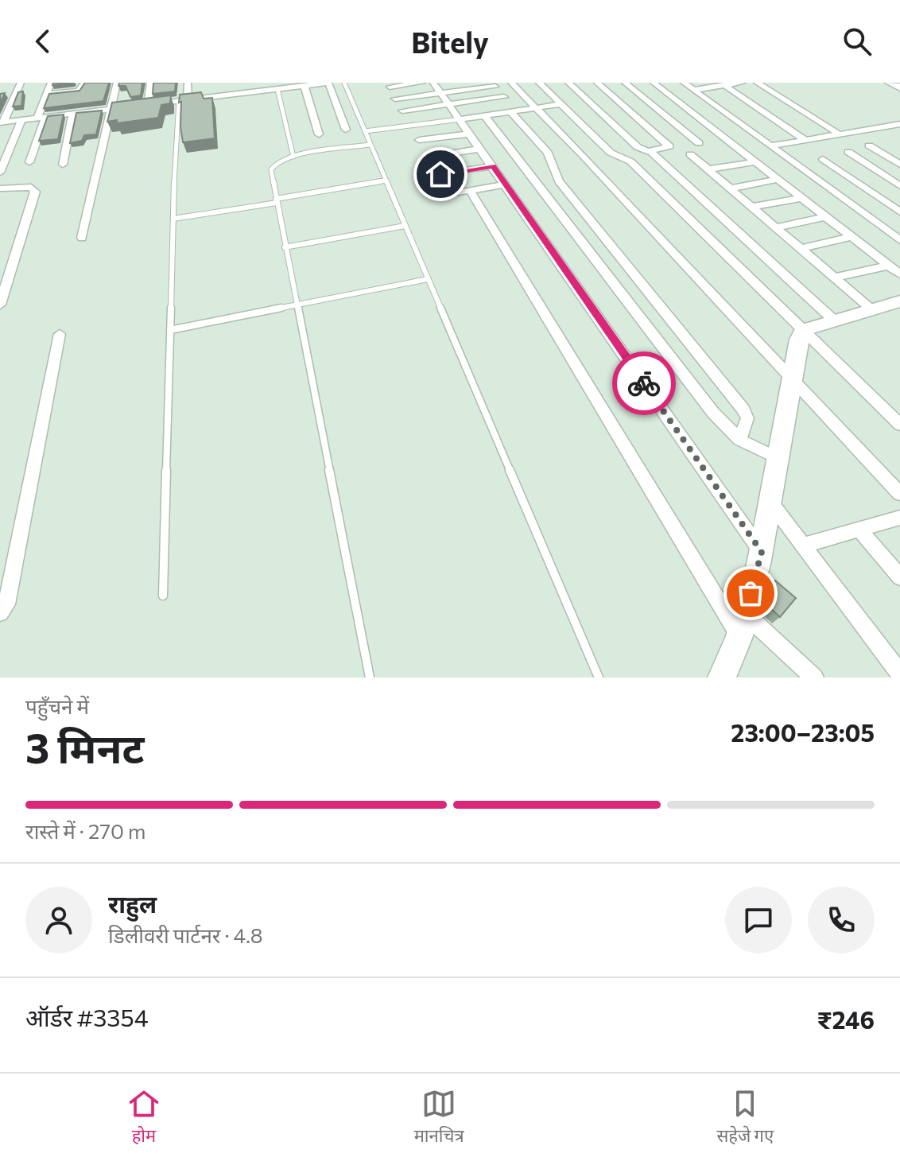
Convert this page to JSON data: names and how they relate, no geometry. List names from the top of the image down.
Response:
{
  "page": {
    "header": "Bitely",
    "heading": ["3 मिनट", "पहुँचने में", "23:00–23:05"],
    "panel": [
      "राहुल",
      "डिलीवरी पार्टनर · 4.8",
      "ऑर्डर #3354",
      "₹246"
    ],
    "bar": "रास्ते में · 270 m",
    "tabs": ["होम", "मानचित्र", "सहेजे गए"]
  }
}
